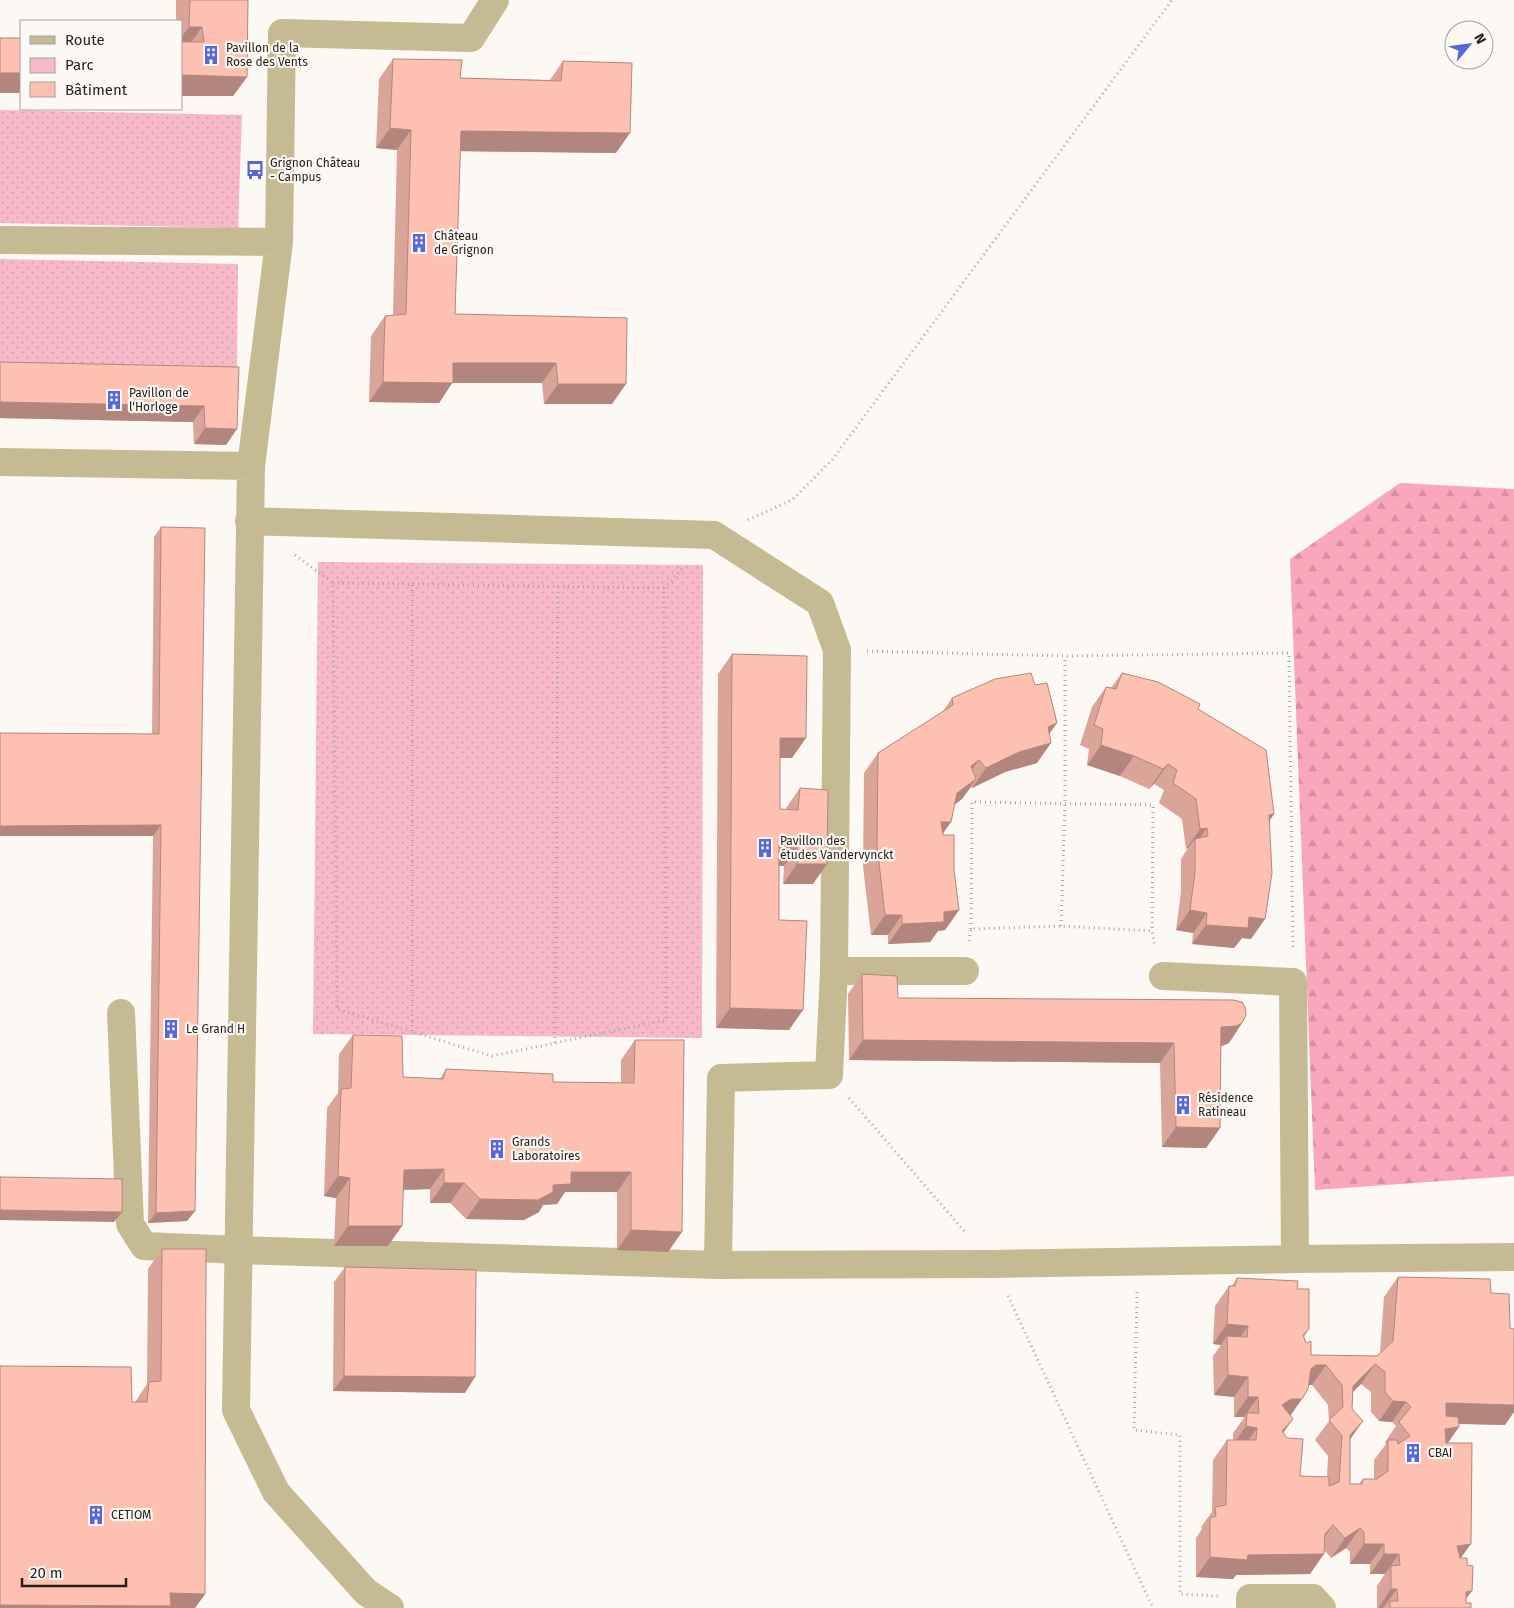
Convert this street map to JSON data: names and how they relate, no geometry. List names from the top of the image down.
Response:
{
  "places": {
    "building": [
      "Pavillon de la Rose des Vents",
      "Château de Grignon",
      "Pavillon de l'Horloge",
      "Pavillon des études Vandervynckt",
      "Le Grand H",
      "Résidence Ratineau",
      "Grands Laboratoires",
      "CBAI",
      "CETIOM"
    ],
    "bus stop": ["Grignon Château - Campus"]
  },
  "legend": ["Route", "Parc", "Bâtiment"],
  "scale_bar": "20 m",
  "north": "top right"
}
